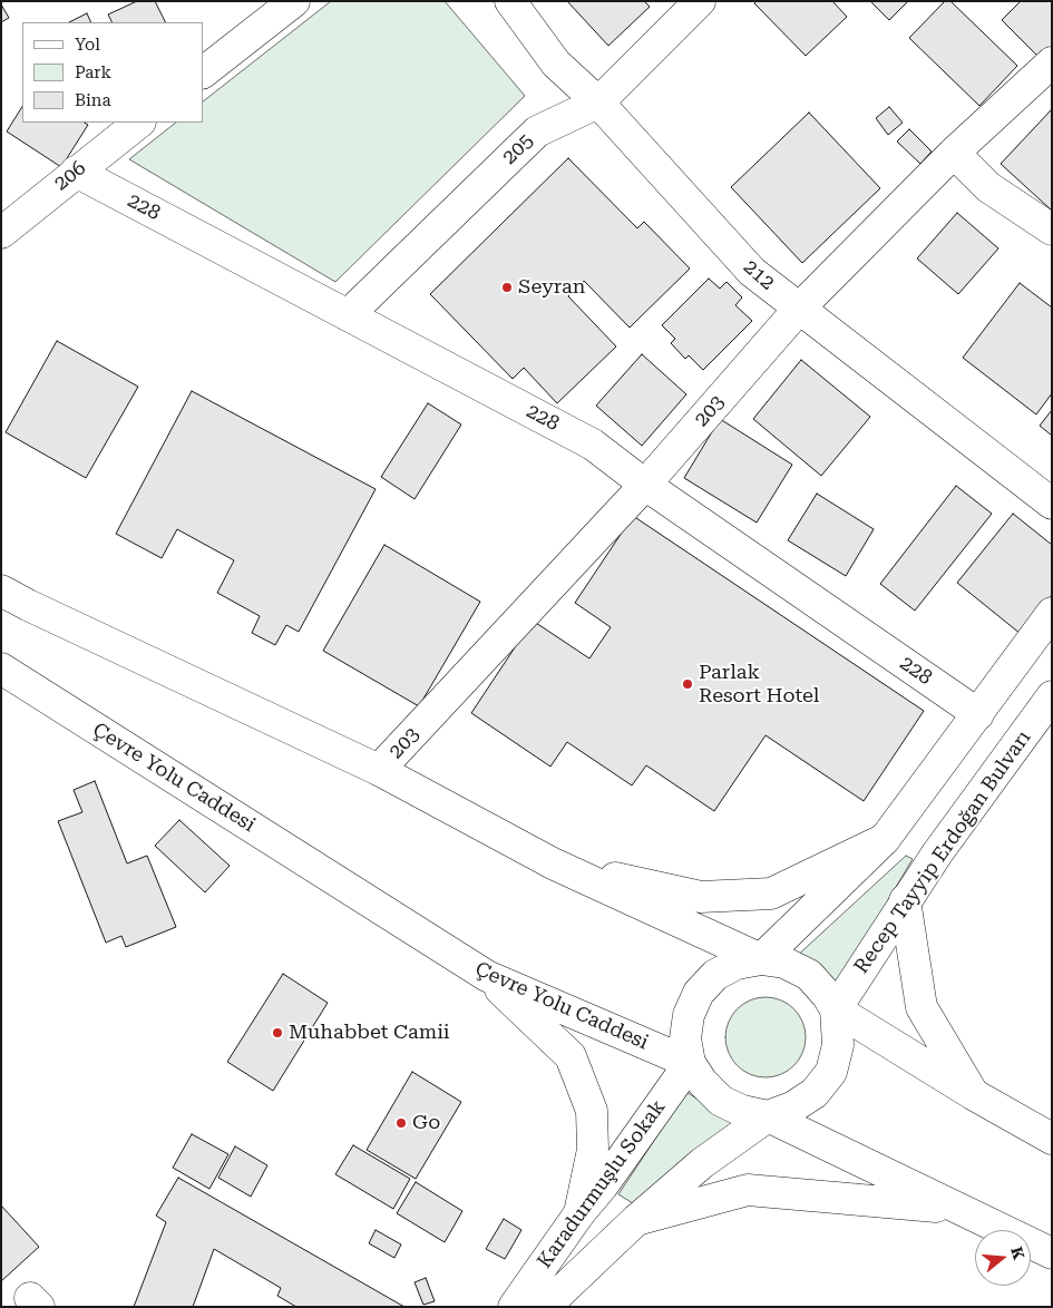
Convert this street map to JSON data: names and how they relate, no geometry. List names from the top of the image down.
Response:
{
  "streets": {
    "main road": [
      "205",
      "206",
      "228",
      "212",
      "203",
      "Çevre Yolu Caddesi",
      "Recep Tayyip Erdoğan Bulvarı",
      "Karadurmuşlu Sokak"
    ]
  },
  "crossings": [
    ["205", "228"],
    ["205", "212"],
    ["206", "228"],
    ["228", "203"],
    ["212", "203"],
    ["Çevre Yolu Caddesi", "Recep Tayyip Erdoğan Bulvarı"],
    ["Çevre Yolu Caddesi", "Karadurmuşlu Sokak"],
    ["Recep Tayyip Erdoğan Bulvarı", "Karadurmuşlu Sokak"]
  ],
  "places": [
    "Seyran",
    "Parlak Resort Hotel",
    "Muhabbet Camii",
    "Go"
  ],
  "legend": ["Yol", "Park", "Bina"],
  "north": "right"
}
